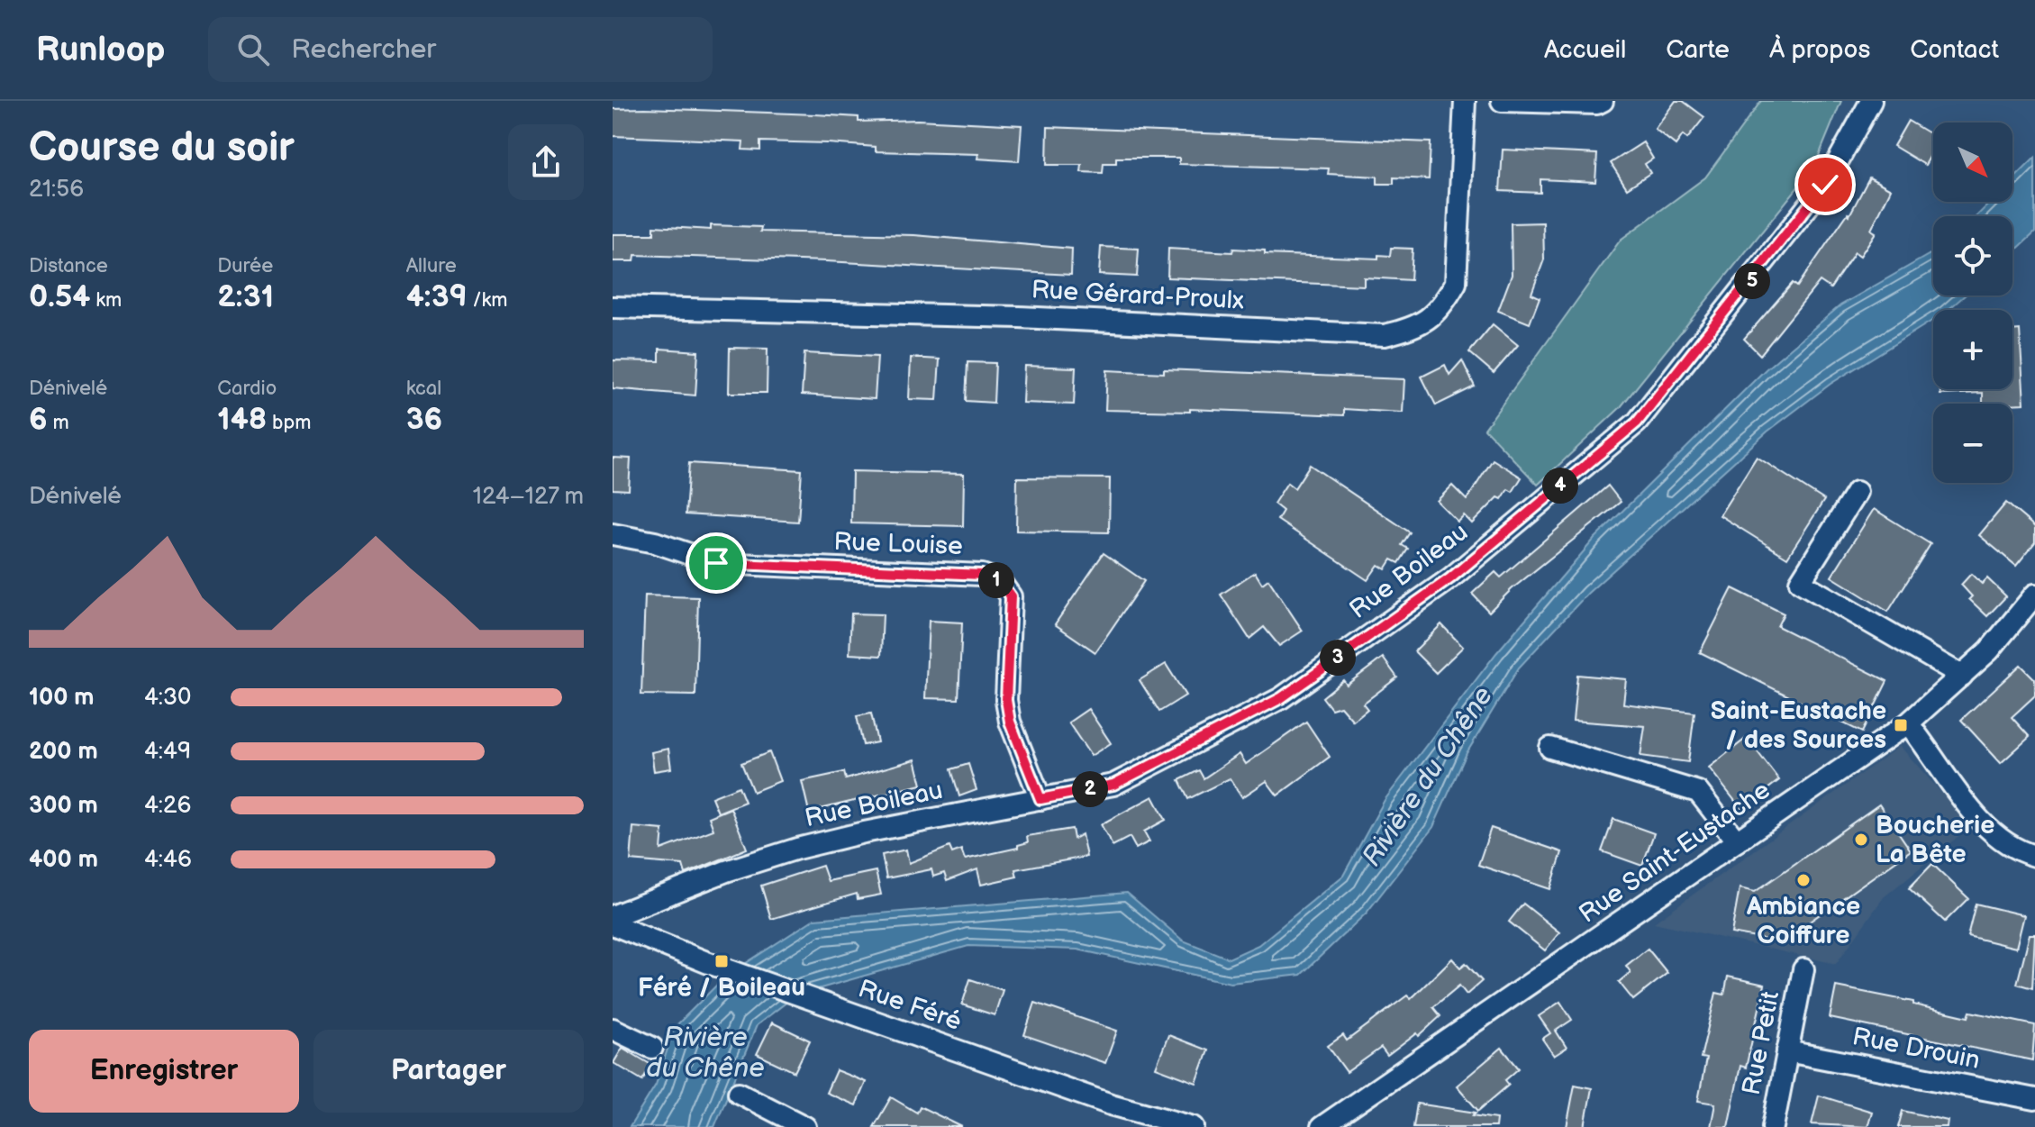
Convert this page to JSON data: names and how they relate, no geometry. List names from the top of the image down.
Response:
{
  "streets": {
    "street": [
      "Rue Gérard-Proulx",
      "Rue Louise",
      "Rue Boileau",
      "Rue Saint-Eustache",
      "Rue Féré",
      "Rue Petit",
      "Rue Drouin"
    ]
  },
  "crossings": [
    ["Rue Louise", "Rue Boileau"],
    ["Rue Petit", "Rue Drouin"]
  ],
  "water": ["Rivière du Chêne"],
  "places": {
    "transit": ["Saint-Eustache / des Sources", "Féré / Boileau"],
    "other": ["Boucherie La Bête", "Ambiance Coiffure"]
  },
  "north": "bottom right",
  "page": {
    "header": "Runloop",
    "search": "Rechercher",
    "nav": [
      "Accueil",
      "Carte",
      "À propos",
      "Contact"
    ],
    "heading": ["Course du soir", "21:56"],
    "map_buttons": ["+", "−"],
    "stats": [
      ["Distance", "0.54 km"],
      ["Durée", "2:31"],
      ["Allure", "4:39 /km"],
      ["Dénivelé", "6 m"],
      ["Cardio", "148 bpm"],
      ["kcal", "36"]
    ],
    "pins": [
      "5",
      "4",
      "1",
      "3",
      "2"
    ],
    "chart": ["Dénivelé", "124–127 m"],
    "list": [
      {
        "name": "100 m",
        "note": "4:30"
      },
      {
        "name": "200 m",
        "note": "4:49"
      },
      {
        "name": "300 m",
        "note": "4:26"
      },
      {
        "name": "400 m",
        "note": "4:46"
      }
    ],
    "buttons": ["Enregistrer", "Partager"]
  }
}
